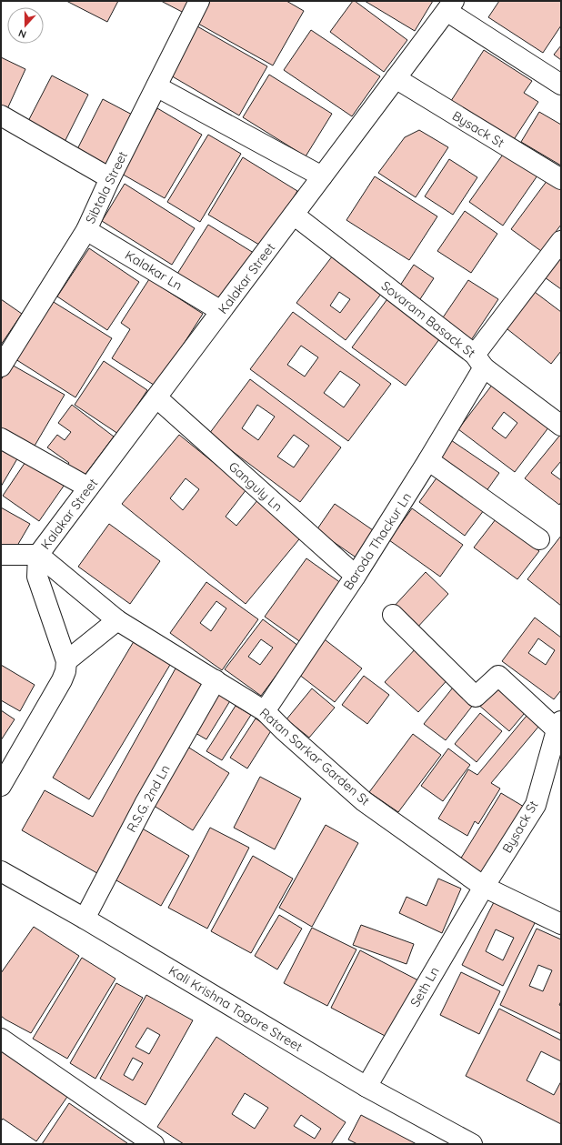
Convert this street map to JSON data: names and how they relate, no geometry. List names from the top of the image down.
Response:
{
  "streets": {
    "main road": [
      "Bysack St",
      "Sibtala Street",
      "Kalakar Ln",
      "Kalakar Street",
      "Sovaram Basack St",
      "Ganguly Ln",
      "Baroda Thackur Ln",
      "Ratan Sarkar Garden St",
      "R.S.G. 2nd Ln",
      "Seth Ln",
      "Kali Krishna Tagore Street"
    ]
  },
  "crossings": [
    ["Bysack St", "Kalakar Street"],
    ["Bysack St", "Ratan Sarkar Garden St"],
    ["Bysack St", "Seth Ln"],
    ["Sibtala Street", "Kalakar Ln"],
    ["Kalakar Ln", "Kalakar Street"],
    ["Kalakar Street", "Sovaram Basack St"],
    ["Kalakar Street", "Ganguly Ln"],
    ["Kalakar Street", "Ratan Sarkar Garden St"],
    ["Sovaram Basack St", "Baroda Thackur Ln"],
    ["Ganguly Ln", "Baroda Thackur Ln"],
    ["Baroda Thackur Ln", "Ratan Sarkar Garden St"],
    ["Ratan Sarkar Garden St", "R.S.G. 2nd Ln"],
    ["Ratan Sarkar Garden St", "Seth Ln"],
    ["R.S.G. 2nd Ln", "Kali Krishna Tagore Street"],
    ["Seth Ln", "Kali Krishna Tagore Street"]
  ],
  "north": "bottom"
}
